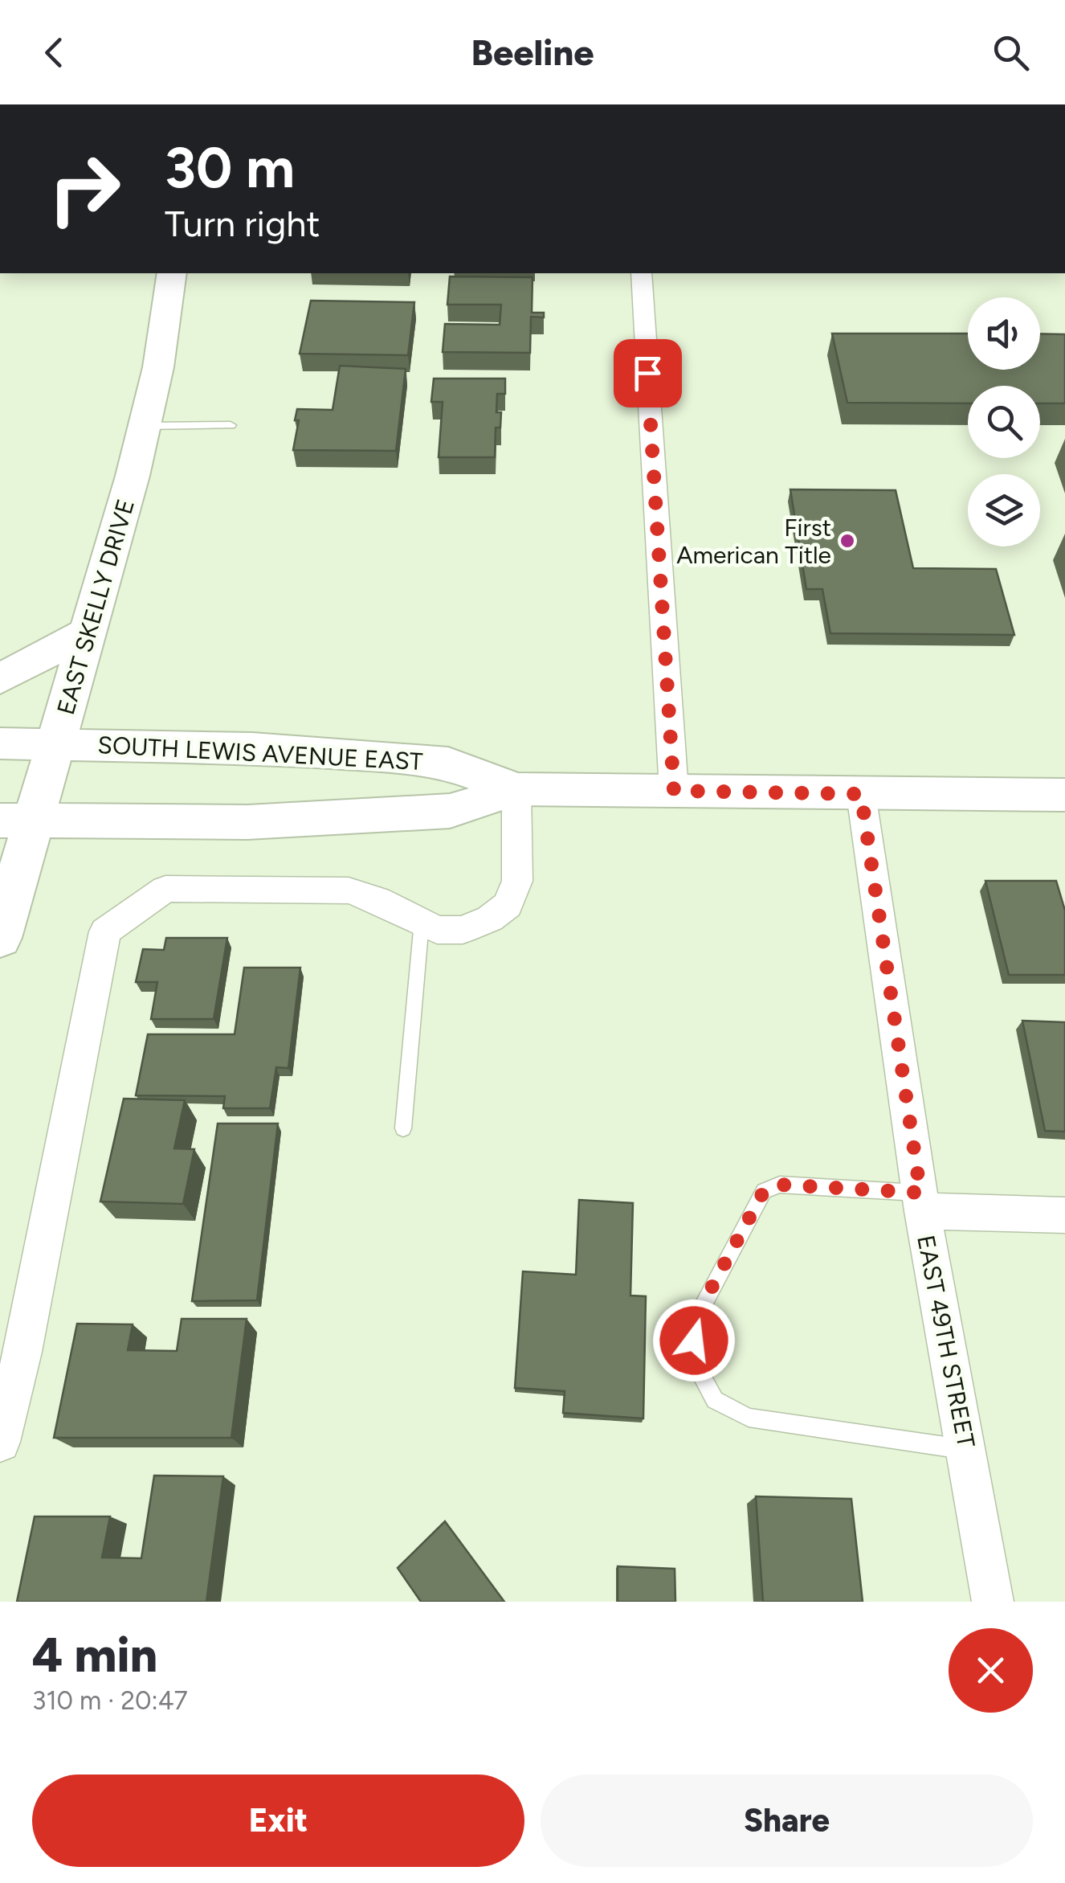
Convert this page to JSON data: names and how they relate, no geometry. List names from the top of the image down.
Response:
{
  "streets": {
    "main road": ["EAST SKELLY DRIVE", "SOUTH LEWIS AVENUE EAST"],
    "street": ["EAST 49TH STREET"]
  },
  "crossings": [
    ["EAST SKELLY DRIVE", "SOUTH LEWIS AVENUE EAST"],
    ["SOUTH LEWIS AVENUE EAST", "EAST 49TH STREET"]
  ],
  "places": ["First American Title"],
  "page": {
    "header": "Beeline",
    "turn": ["30 m", "Turn right"],
    "heading": ["4 min", "310 m · 20:47"],
    "buttons": ["Exit", "Share"]
  }
}
